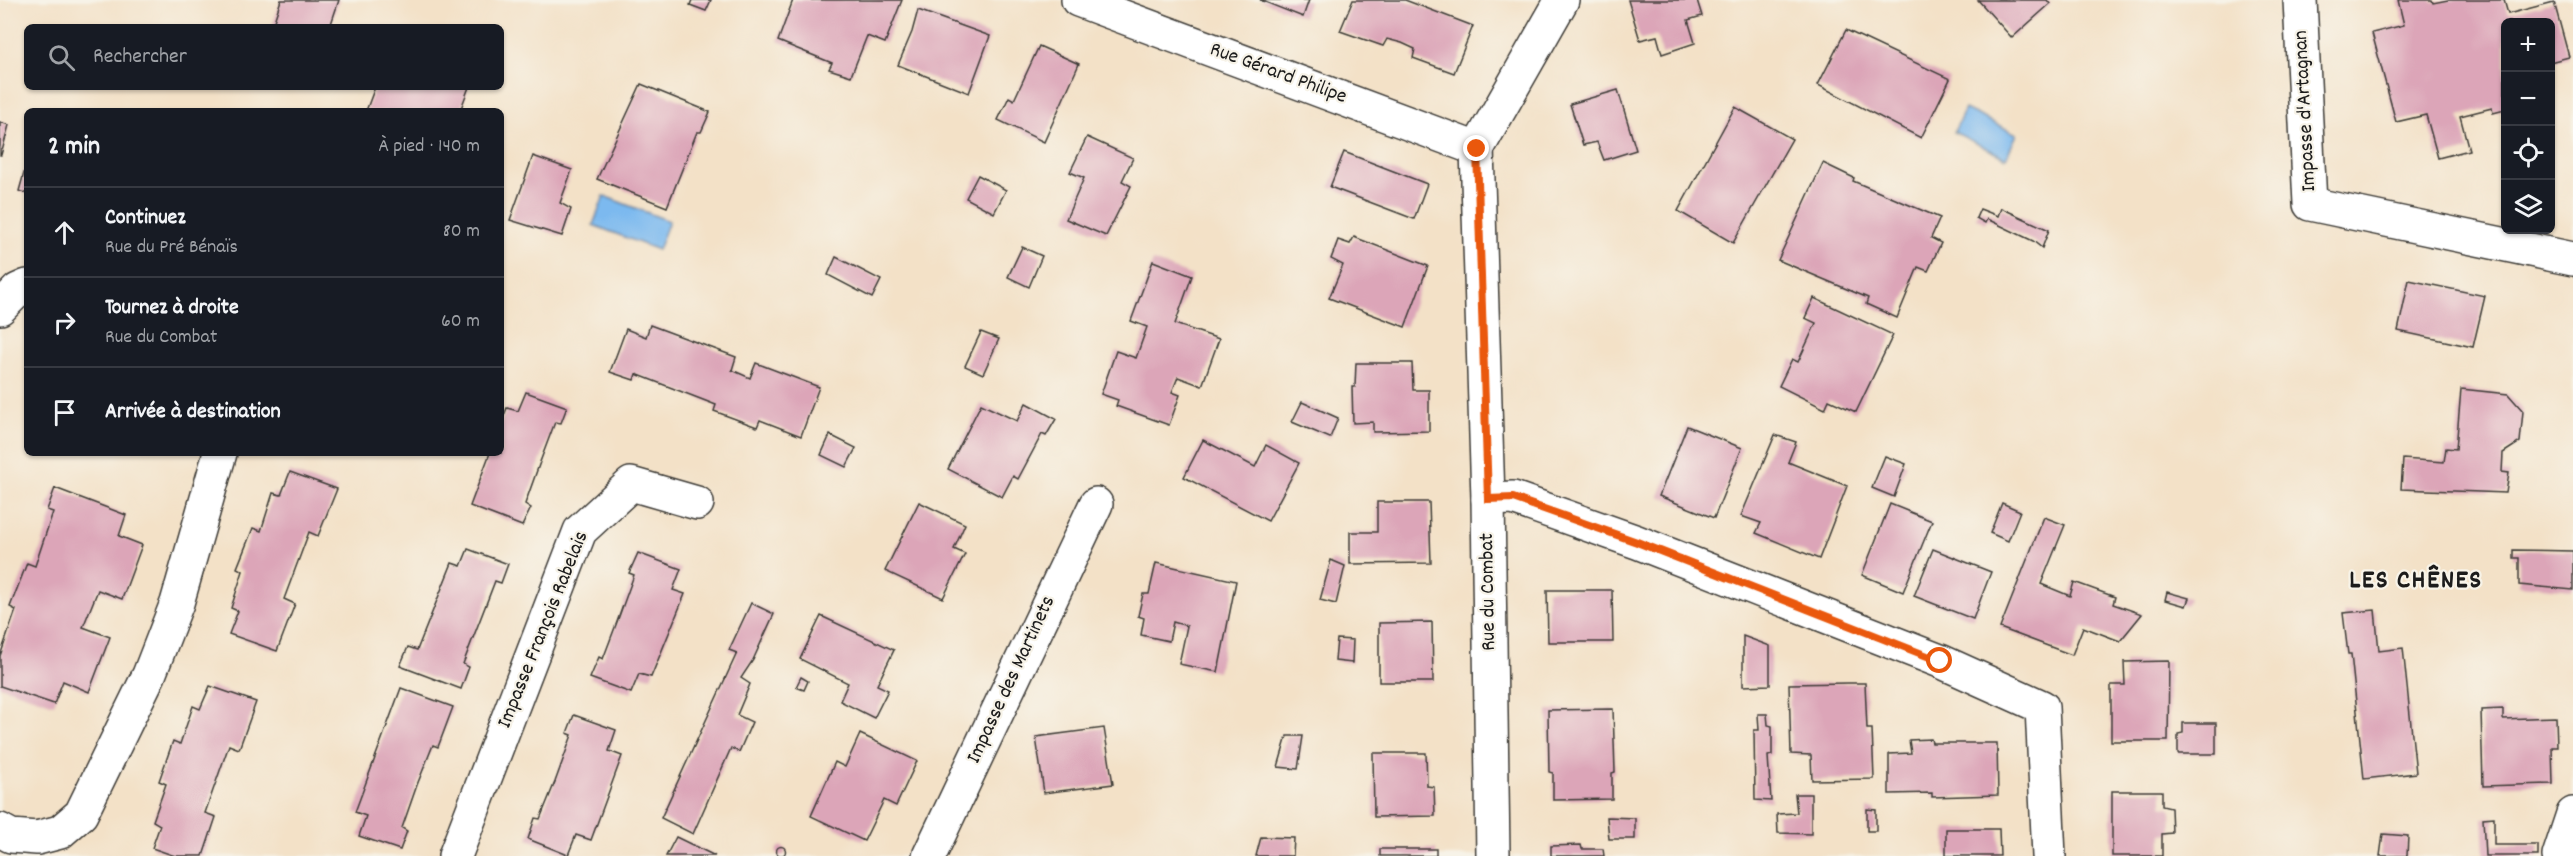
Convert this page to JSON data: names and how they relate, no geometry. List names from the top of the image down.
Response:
{
  "streets": {
    "street": [
      "Rue Gérard Philipe",
      "Impasse d'Artagnan",
      "Rue du Combat",
      "Impasse François Rabelais",
      "Impasse des Martinets"
    ]
  },
  "crossings": [
    ["Rue Gérard Philipe", "Rue du Combat"]
  ],
  "districts": ["LES CHÊNES"],
  "page": {
    "map_buttons": ["+", "−"],
    "search": "Rechercher",
    "heading": ["2 min", "À pied · 140 m"],
    "list": [
      ["Continuez", "Rue du Pré Bénaïs", "80 m"],
      ["Tournez à droite", "Rue du Combat", "60 m"],
      "Arrivée à destination"
    ]
  }
}
